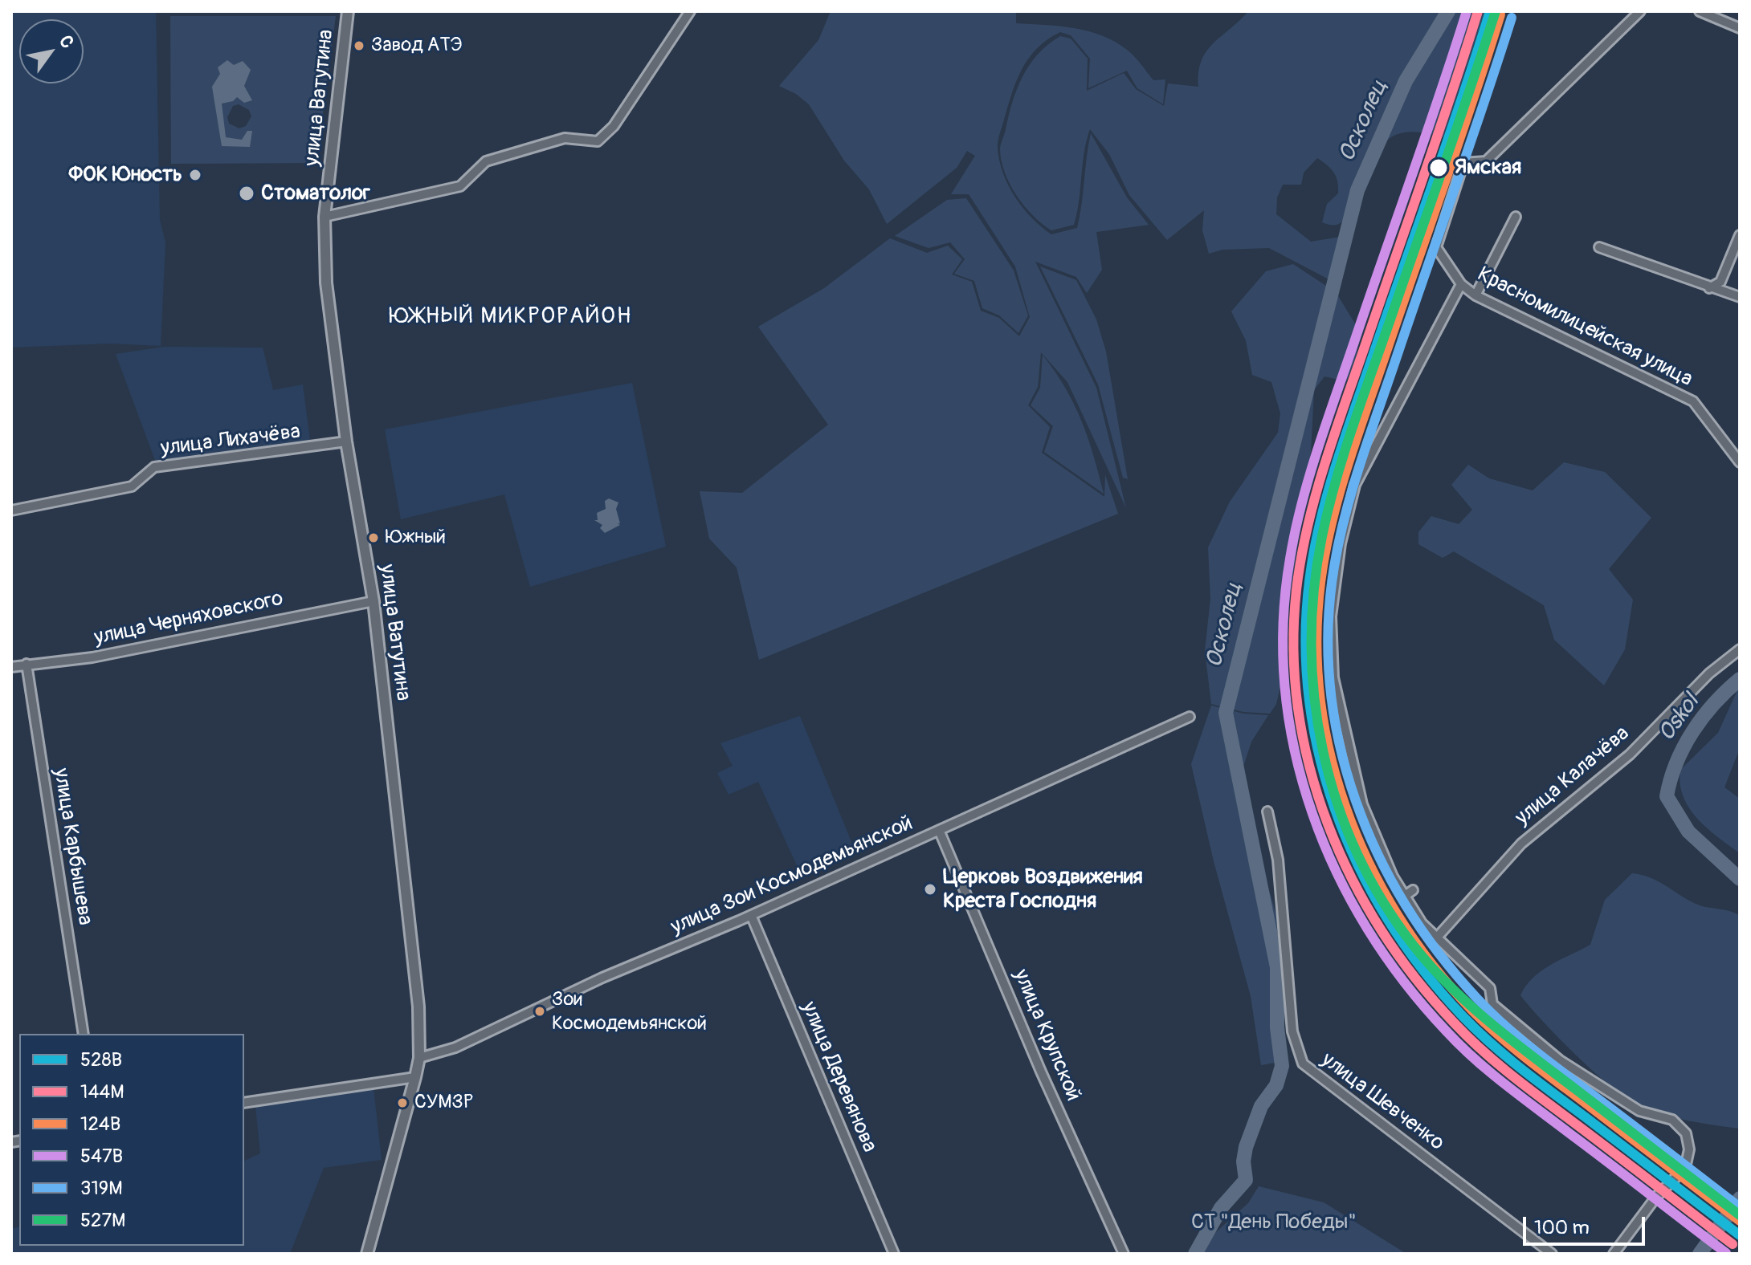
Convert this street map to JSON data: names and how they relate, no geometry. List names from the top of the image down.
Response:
{
  "streets": {
    "main road": ["улица Ватутина"],
    "street": [
      "Красномилицейская улица",
      "улица Лихачёва",
      "улица Черняховского",
      "улица Калачёва",
      "улица Карбышева",
      "улица Зои Космодемьянской",
      "улица Крупской",
      "улица Деревянова",
      "улица Шевченко"
    ]
  },
  "crossings": [
    ["улица Ватутина", "улица Лихачёва"],
    ["улица Ватутина", "улица Черняховского"],
    ["улица Ватутина", "улица Зои Космодемьянской"],
    ["улица Черняховского", "улица Карбышева"],
    ["улица Зои Космодемьянской", "улица Крупской"],
    ["улица Зои Космодемьянской", "улица Деревянова"]
  ],
  "districts": ["ЮЖНЫЙ МИКРОРАЙОН"],
  "water": ["Осколец", "Oskol"],
  "parks": ["СТ \"День Победы\""],
  "places": [
    "Завод АТЭ",
    "Ямская",
    "ФОК Юность",
    "Стоматолог",
    "Южный",
    "Церковь Воздвижения Креста Господня",
    "Зои Космодемьянской",
    "СУМЗР"
  ],
  "lines": [
    "transit line 528В",
    "transit line 144М",
    "transit line 547В",
    "transit line 527М",
    "transit line 124В",
    "transit line 319М"
  ],
  "legend": [
    "528В",
    "144М",
    "124В",
    "547В",
    "319М",
    "527М"
  ],
  "scale_bar": "100 m",
  "north": "top right"
}
